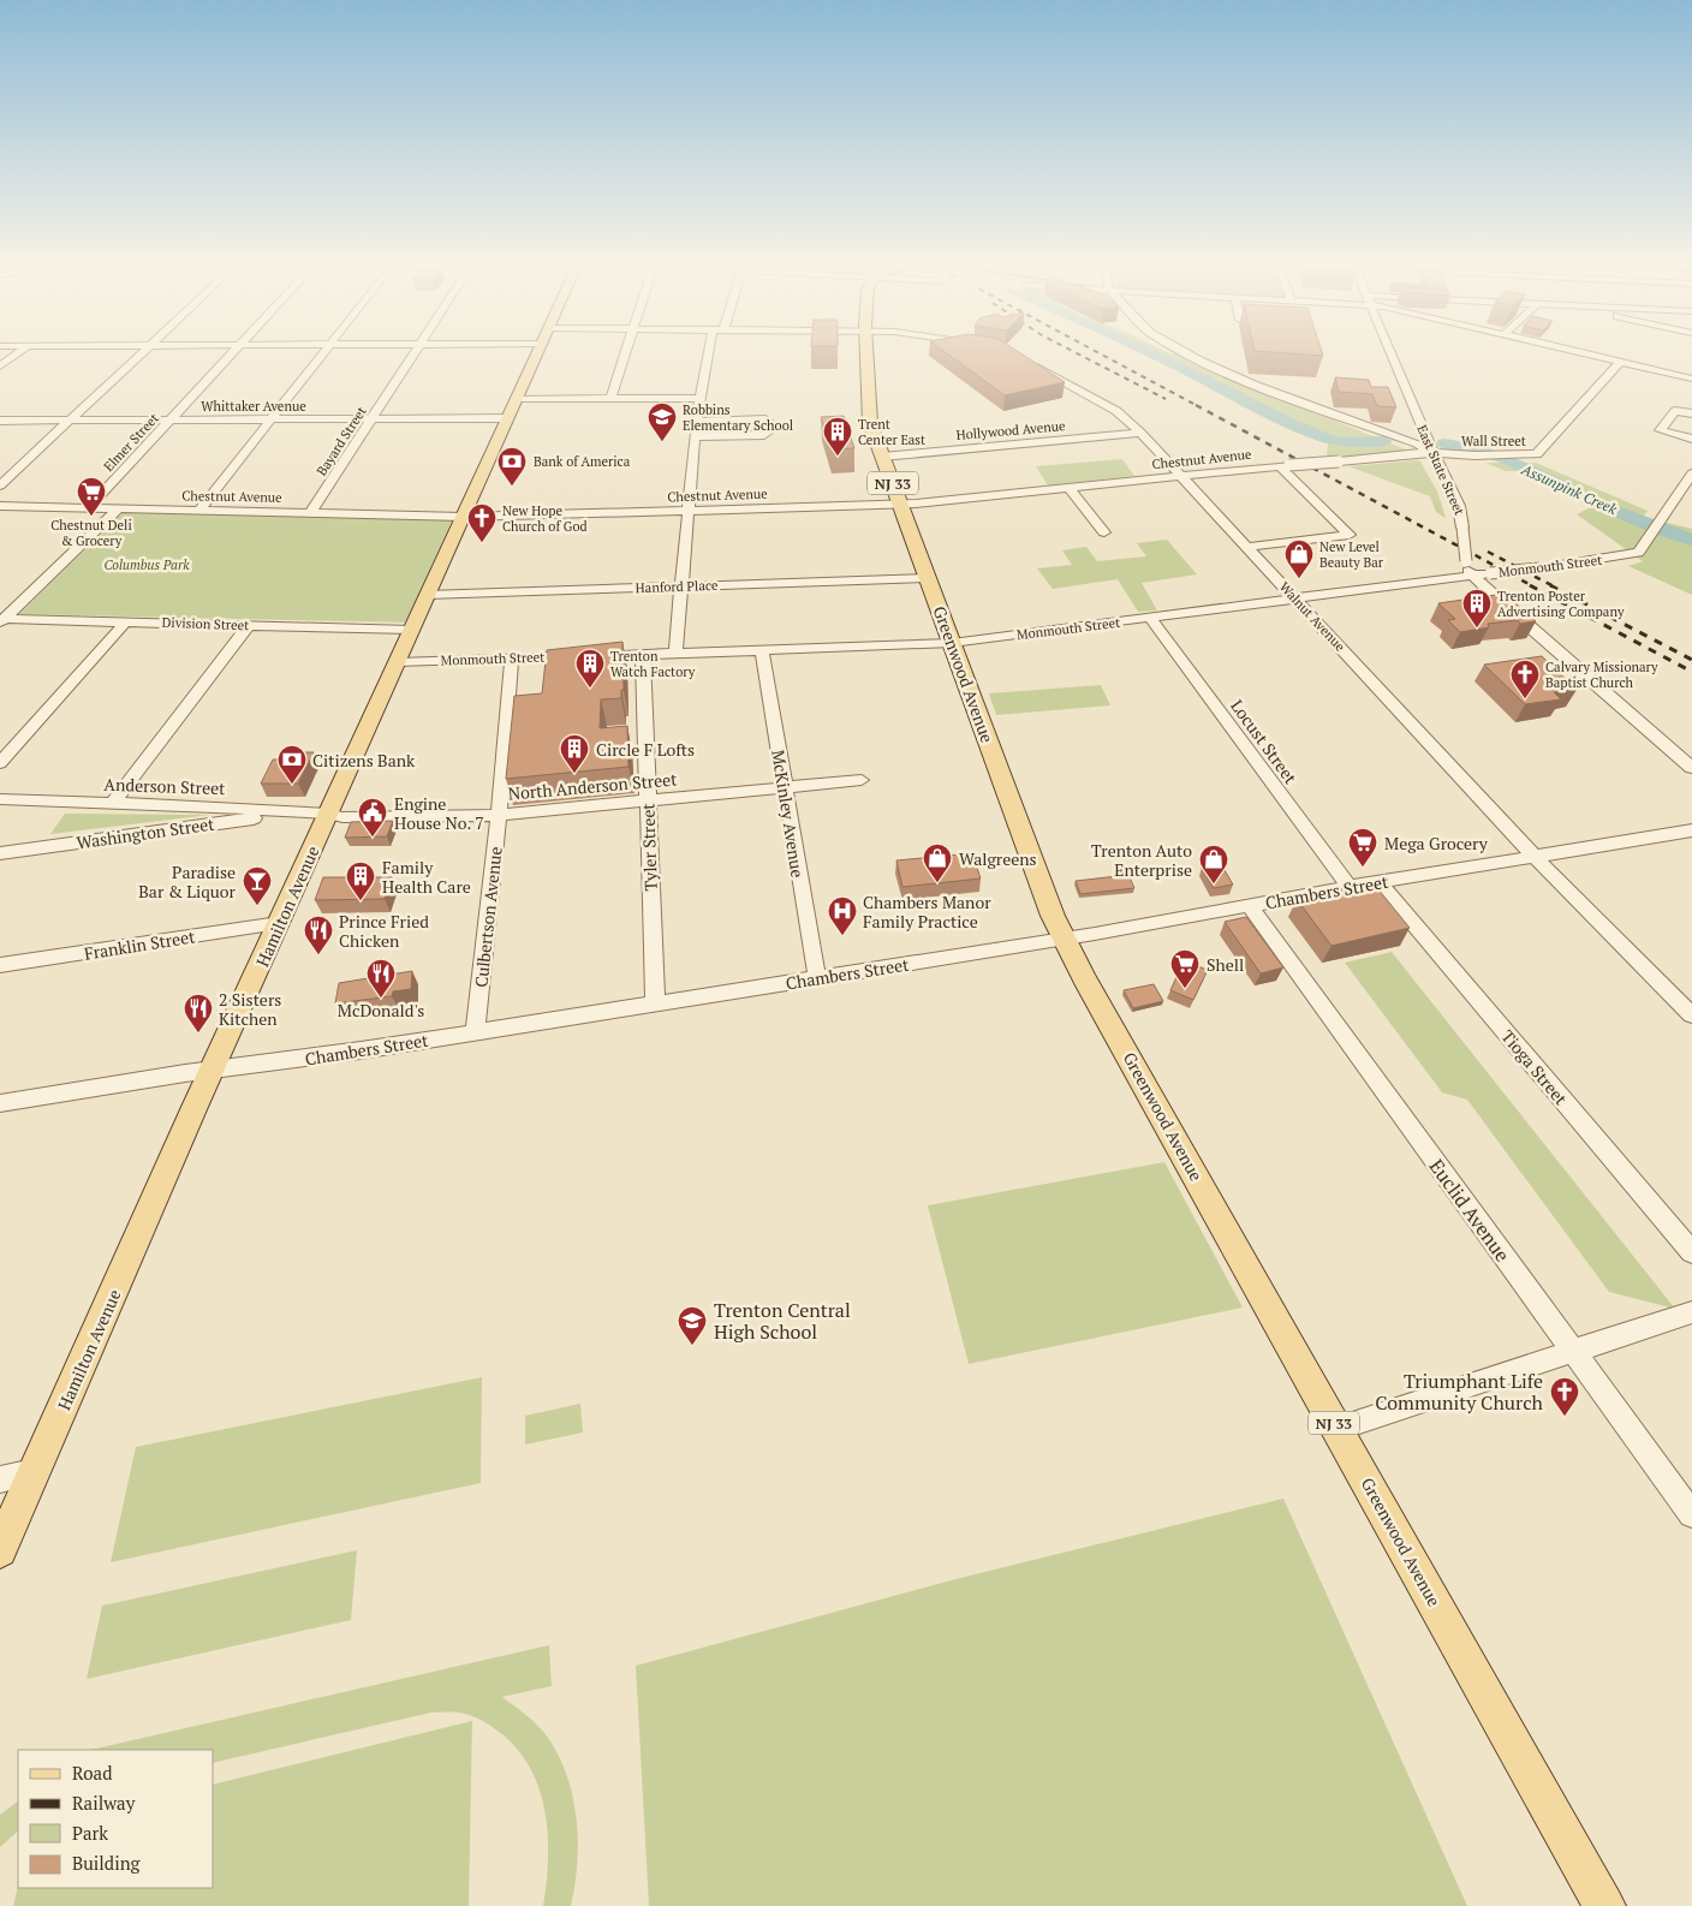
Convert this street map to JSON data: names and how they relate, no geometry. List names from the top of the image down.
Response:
{
  "streets": {
    "main road": ["NJ 33", "Greenwood Avenue", "Hamilton Avenue"],
    "street": [
      "Whittaker Avenue",
      "Hollywood Avenue",
      "Bayard Street",
      "Wall Street",
      "Elmer Street",
      "Chestnut Avenue",
      "East State Street",
      "Monmouth Street",
      "Hanford Place",
      "Walnut Avenue",
      "Division Street",
      "Locust Street",
      "Anderson Street",
      "North Anderson Street",
      "McKinley Avenue",
      "Washington Street",
      "Tyler Street",
      "Chambers Street",
      "Culbertson Avenue",
      "Franklin Street",
      "Tioga Street",
      "Euclid Avenue"
    ]
  },
  "crossings": [
    ["Whittaker Avenue", "Bayard Street"],
    ["Whittaker Avenue", "Elmer Street"],
    ["Whittaker Avenue", "Hamilton Avenue"],
    ["Hollywood Avenue", "Walnut Avenue"],
    ["Hollywood Avenue", "Greenwood Avenue"],
    ["Bayard Street", "Chestnut Avenue"],
    ["Wall Street", "Chestnut Avenue"],
    ["Wall Street", "East State Street"],
    ["Elmer Street", "Chestnut Avenue"],
    ["Chestnut Avenue", "East State Street"],
    ["Chestnut Avenue", "Walnut Avenue"],
    ["Chestnut Avenue", "Greenwood Avenue"],
    ["Chestnut Avenue", "Hamilton Avenue"],
    ["East State Street", "Monmouth Street"],
    ["Monmouth Street", "Walnut Avenue"],
    ["Monmouth Street", "Greenwood Avenue"],
    ["Monmouth Street", "Locust Street"],
    ["Monmouth Street", "McKinley Avenue"],
    ["Monmouth Street", "Tyler Street"],
    ["Monmouth Street", "Hamilton Avenue"],
    ["Monmouth Street", "Culbertson Avenue"],
    ["Hanford Place", "Greenwood Avenue"],
    ["Hanford Place", "Hamilton Avenue"],
    ["Walnut Avenue", "Chambers Street"],
    ["Division Street", "Hamilton Avenue"],
    ["Greenwood Avenue", "Chambers Street"],
    ["Locust Street", "Chambers Street"],
    ["Anderson Street", "North Anderson Street"],
    ["Anderson Street", "Washington Street"],
    ["Anderson Street", "Hamilton Avenue"],
    ["North Anderson Street", "McKinley Avenue"],
    ["North Anderson Street", "Tyler Street"],
    ["North Anderson Street", "Hamilton Avenue"],
    ["North Anderson Street", "Culbertson Avenue"],
    ["McKinley Avenue", "Chambers Street"],
    ["Tyler Street", "Chambers Street"],
    ["Chambers Street", "Hamilton Avenue"],
    ["Chambers Street", "Culbertson Avenue"],
    ["Chambers Street", "Tioga Street"],
    ["Chambers Street", "Euclid Avenue"],
    ["Hamilton Avenue", "Franklin Street"]
  ],
  "water": ["Assunpink Creek"],
  "parks": ["Columbus Park"],
  "places": {
    "school or university": ["Robbins Elementary School", "Trenton Central High School"],
    "building": [
      "Trent Center East",
      "Trenton Poster Advertising Company",
      "Trenton Watch Factory",
      "Circle F Lofts",
      "Family Health Care"
    ],
    "bank": ["Bank of America", "Citizens Bank"],
    "supermarket": ["Chestnut Deli & Grocery", "Mega Grocery", "Shell"],
    "church": ["New Hope Church of God", "Calvary Missionary Baptist Church", "Triumphant Life Community Church"],
    "shop": ["New Level Beauty Bar", "Walgreens", "Trenton Auto Enterprise"],
    "public building": ["Engine House No. 7"],
    "bar": ["Paradise Bar & Liquor"],
    "hospital": ["Chambers Manor Family Practice"],
    "restaurant": ["Prince Fried Chicken", "McDonald's", "2 Sisters Kitchen"]
  },
  "legend": [
    "Road",
    "Railway",
    "Park",
    "Building"
  ]
}
